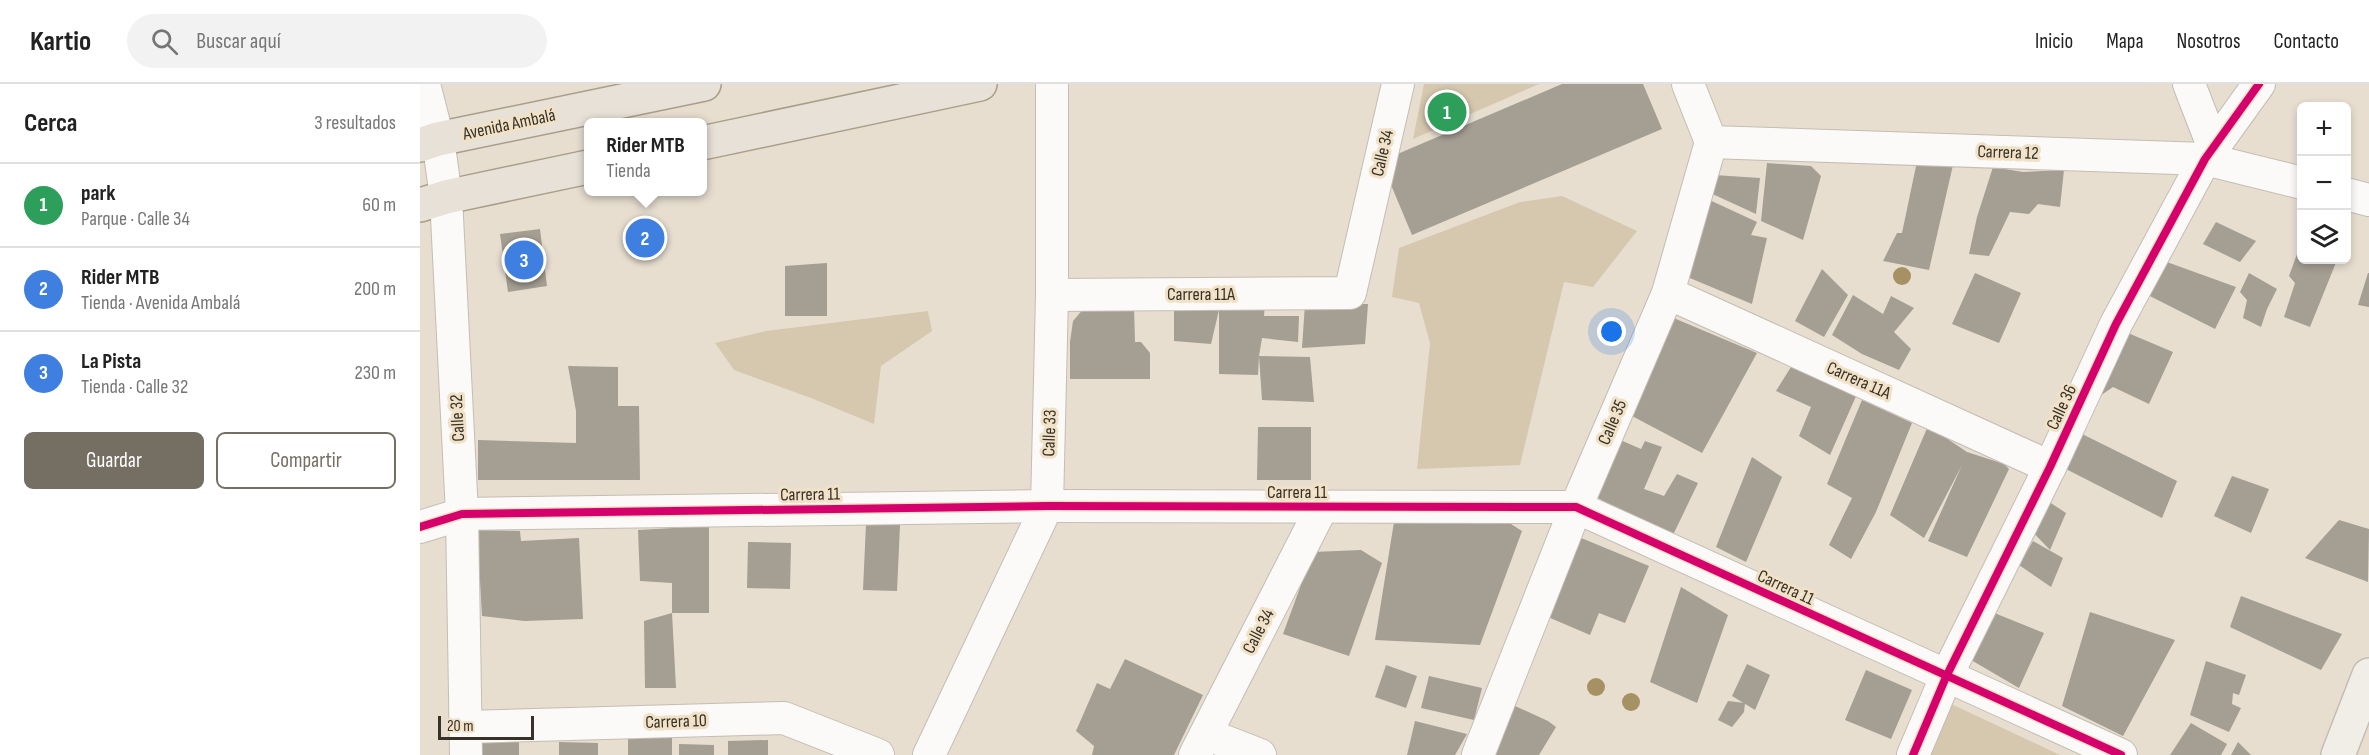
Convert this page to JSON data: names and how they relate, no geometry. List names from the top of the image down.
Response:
{
  "streets": {
    "main road": ["Avenida Ambalá"],
    "street": [
      "Carrera 12",
      "Calle 34",
      "Carrera 11A",
      "Calle 36",
      "Calle 32",
      "Calle 35",
      "Calle 33",
      "Carrera 11",
      "Carrera 10"
    ]
  },
  "crossings": [
    ["Avenida Ambalá", "Calle 32"],
    ["Carrera 12", "Calle 36"],
    ["Carrera 12", "Calle 35"],
    ["Calle 34", "Carrera 11A"],
    ["Calle 34", "Carrera 11"],
    ["Carrera 11A", "Calle 36"],
    ["Carrera 11A", "Calle 35"],
    ["Carrera 11A", "Calle 33"],
    ["Calle 36", "Carrera 11"],
    ["Calle 32", "Carrera 11"],
    ["Calle 32", "Carrera 10"],
    ["Calle 35", "Carrera 11"],
    ["Calle 33", "Carrera 11"]
  ],
  "scale_bar": "20 m",
  "page": {
    "header": "Kartio",
    "search": "Buscar aquí",
    "nav": [
      "Inicio",
      "Mapa",
      "Nosotros",
      "Contacto"
    ],
    "heading": ["Cerca", "3 resultados"],
    "pins": ["1", "2", "3"],
    "map_buttons": ["+", "−"],
    "popup": ["Rider MTB", "Tienda"],
    "list": [
      {
        "mark": "1",
        "name": "park",
        "note": "Parque · Calle 34",
        "value": "60 m"
      },
      {
        "mark": "2",
        "name": "Rider MTB",
        "note": "Tienda · Avenida Ambalá",
        "value": "200 m"
      },
      {
        "mark": "3",
        "name": "La Pista",
        "note": "Tienda · Calle 32",
        "value": "230 m"
      }
    ],
    "buttons": ["Guardar", "Compartir"],
    "scale": "20 m"
  }
}
